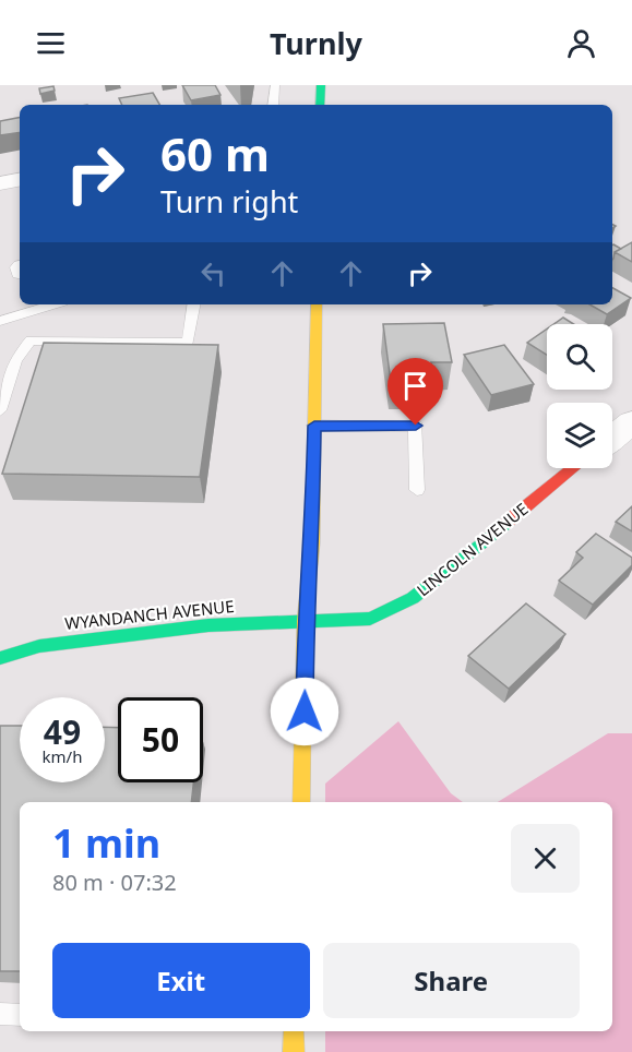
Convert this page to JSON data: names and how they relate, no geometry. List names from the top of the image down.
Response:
{
  "streets": {
    "main road": ["LINCOLN AVENUE", "WYANDANCH AVENUE"]
  },
  "crossings": [
    ["LINCOLN AVENUE", "WYANDANCH AVENUE"]
  ],
  "page": {
    "header": "Turnly",
    "turn": ["60 m", "Turn right"],
    "speed": "49 km/h",
    "limit": "50",
    "heading": ["1 min", "80 m · 07:32"],
    "buttons": ["Exit", "Share"]
  }
}
